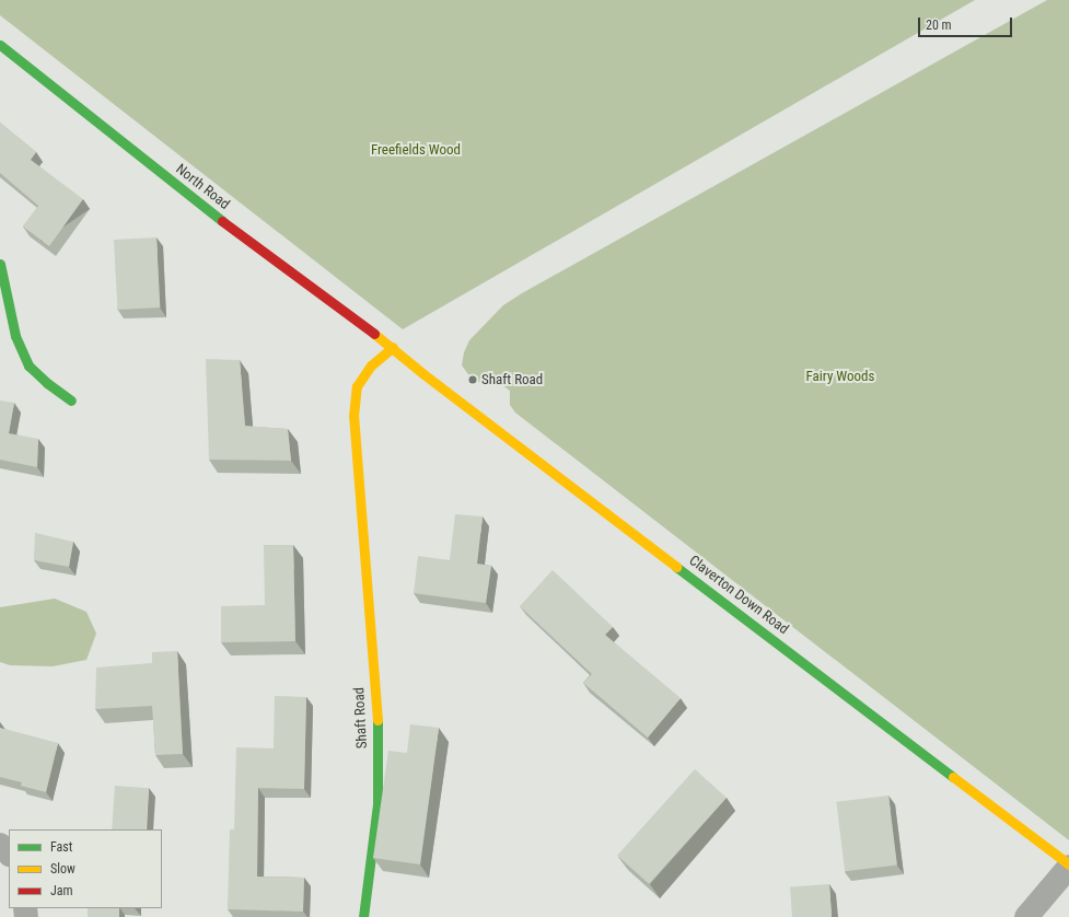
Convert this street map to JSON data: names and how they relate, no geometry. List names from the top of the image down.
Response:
{
  "streets": {
    "street": ["North Road", "Claverton Down Road", "Shaft Road"]
  },
  "crossings": [
    ["North Road", "Claverton Down Road"],
    ["North Road", "Shaft Road"],
    ["Claverton Down Road", "Shaft Road"]
  ],
  "parks": ["Freefields Wood", "Fairy Woods"],
  "places": ["Shaft Road"],
  "legend": ["Fast", "Slow", "Jam"],
  "scale_bar": "20 m"
}
